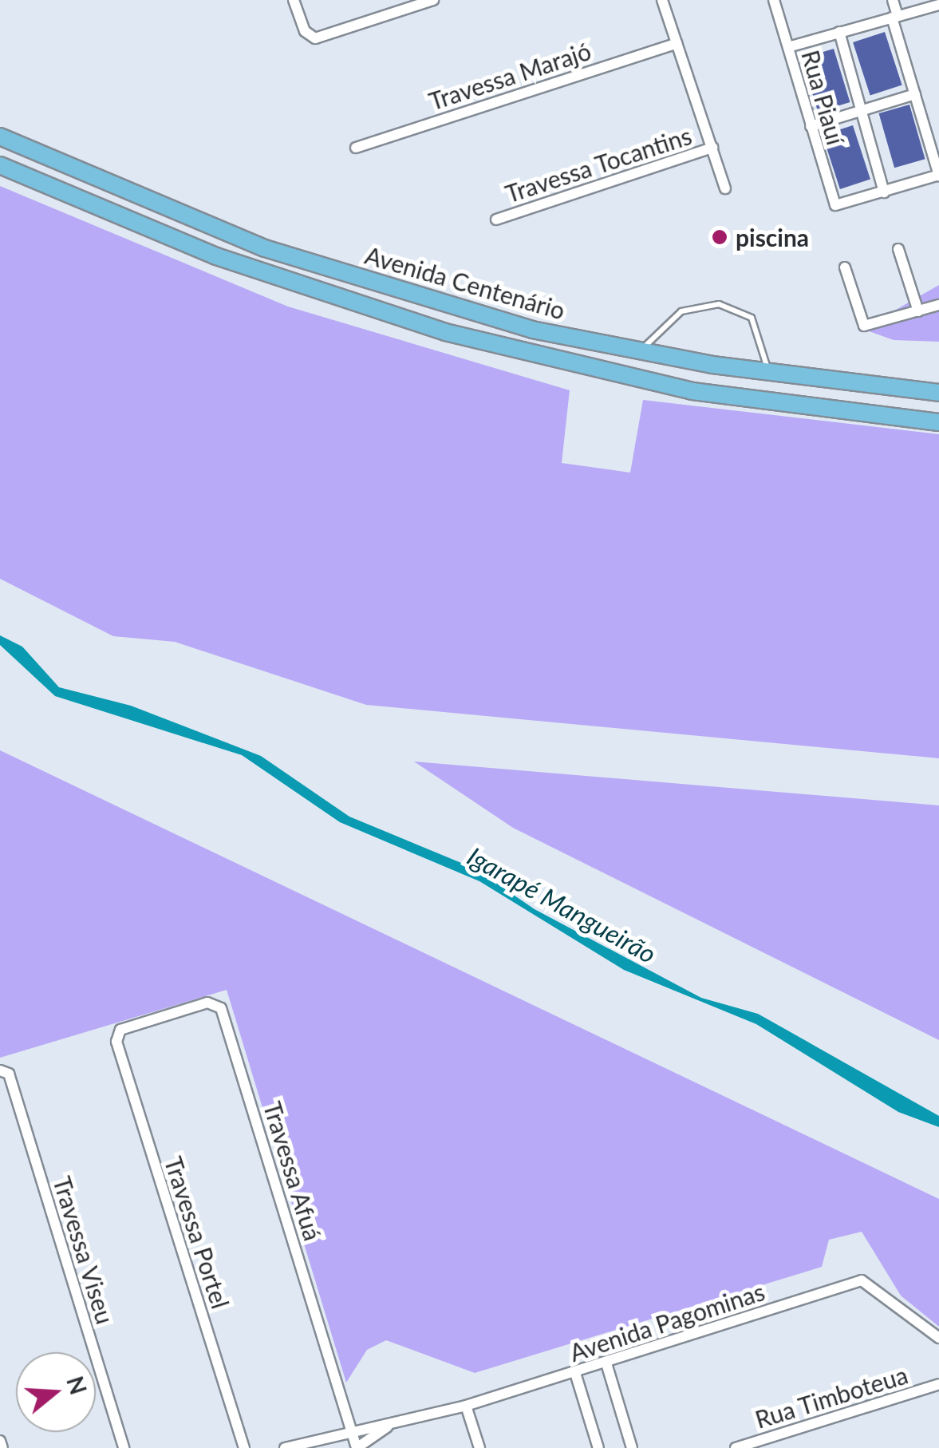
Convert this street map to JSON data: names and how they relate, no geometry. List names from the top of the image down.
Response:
{
  "streets": {
    "main road": ["Avenida Centenário"],
    "street": [
      "Travessa Marajó",
      "Rua Piauí",
      "Travessa Tocantins",
      "Travessa Afuá",
      "Travessa Portel",
      "Travessa Viseu",
      "Avenida Pagominas",
      "Rua Timboteua"
    ]
  },
  "crossings": [
    ["Travessa Afuá", "Travessa Portel"],
    ["Travessa Afuá", "Avenida Pagominas"]
  ],
  "water": ["Igarapé Mangueirão"],
  "places": ["piscina"],
  "north": "right"
}
